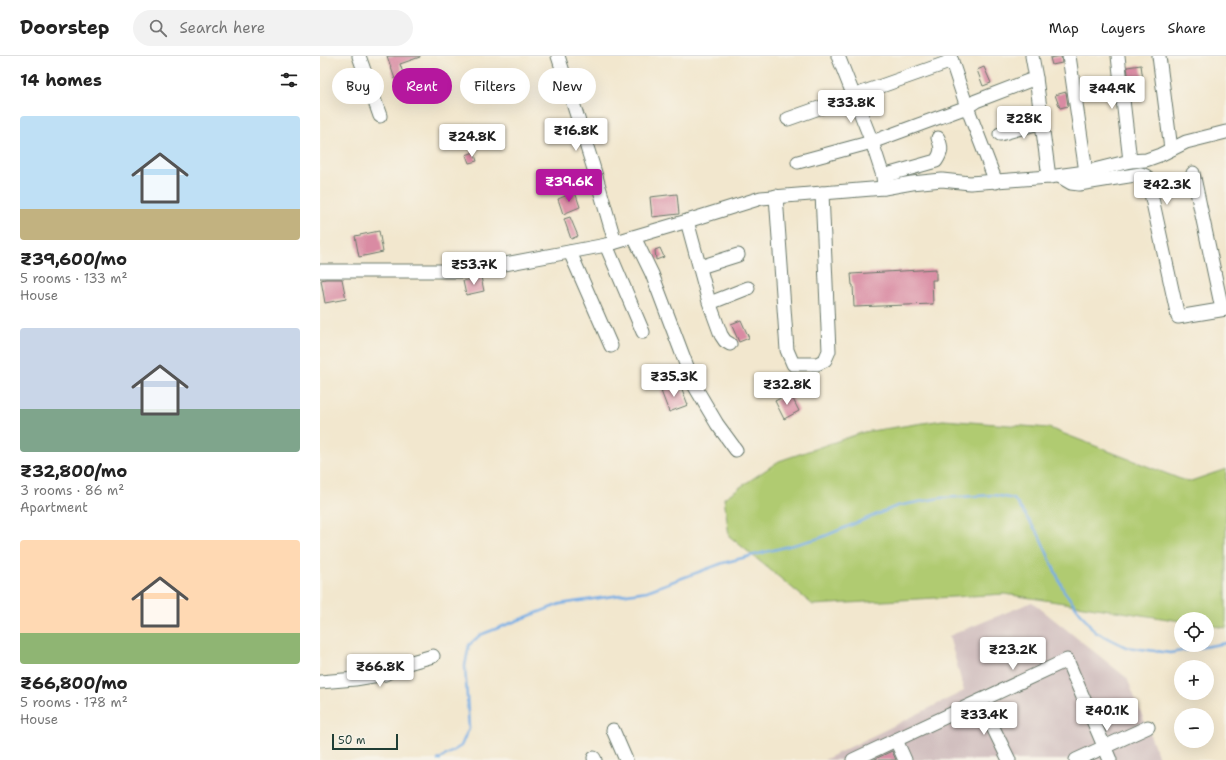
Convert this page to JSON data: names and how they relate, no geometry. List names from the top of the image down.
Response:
{
  "scale_bar": "50 m",
  "page": {
    "header": "Doorstep",
    "search": "Search here",
    "nav": ["Map", "Layers", "Share"],
    "heading": "14 homes",
    "chip": [
      "Buy",
      "Rent",
      "Filters",
      "New"
    ],
    "price": [
      "₹44.9K",
      "₹33.8K",
      "₹28K",
      "₹16.8K",
      "₹24.8K",
      "₹39.6K",
      "₹42.3K",
      "₹53.7K",
      "₹35.3K",
      "₹32.8K",
      "₹23.2K",
      "₹66.8K",
      "₹40.1K",
      "₹33.4K"
    ],
    "list": [
      {
        "name": "₹39,600/mo",
        "note": "5 rooms · 133 m² · House"
      },
      {
        "name": "₹32,800/mo",
        "note": "3 rooms · 86 m² · Apartment"
      },
      {
        "name": "₹66,800/mo",
        "note": "5 rooms · 178 m² · House"
      }
    ],
    "map_buttons": ["+", "−"],
    "scale": "50 m"
  }
}
